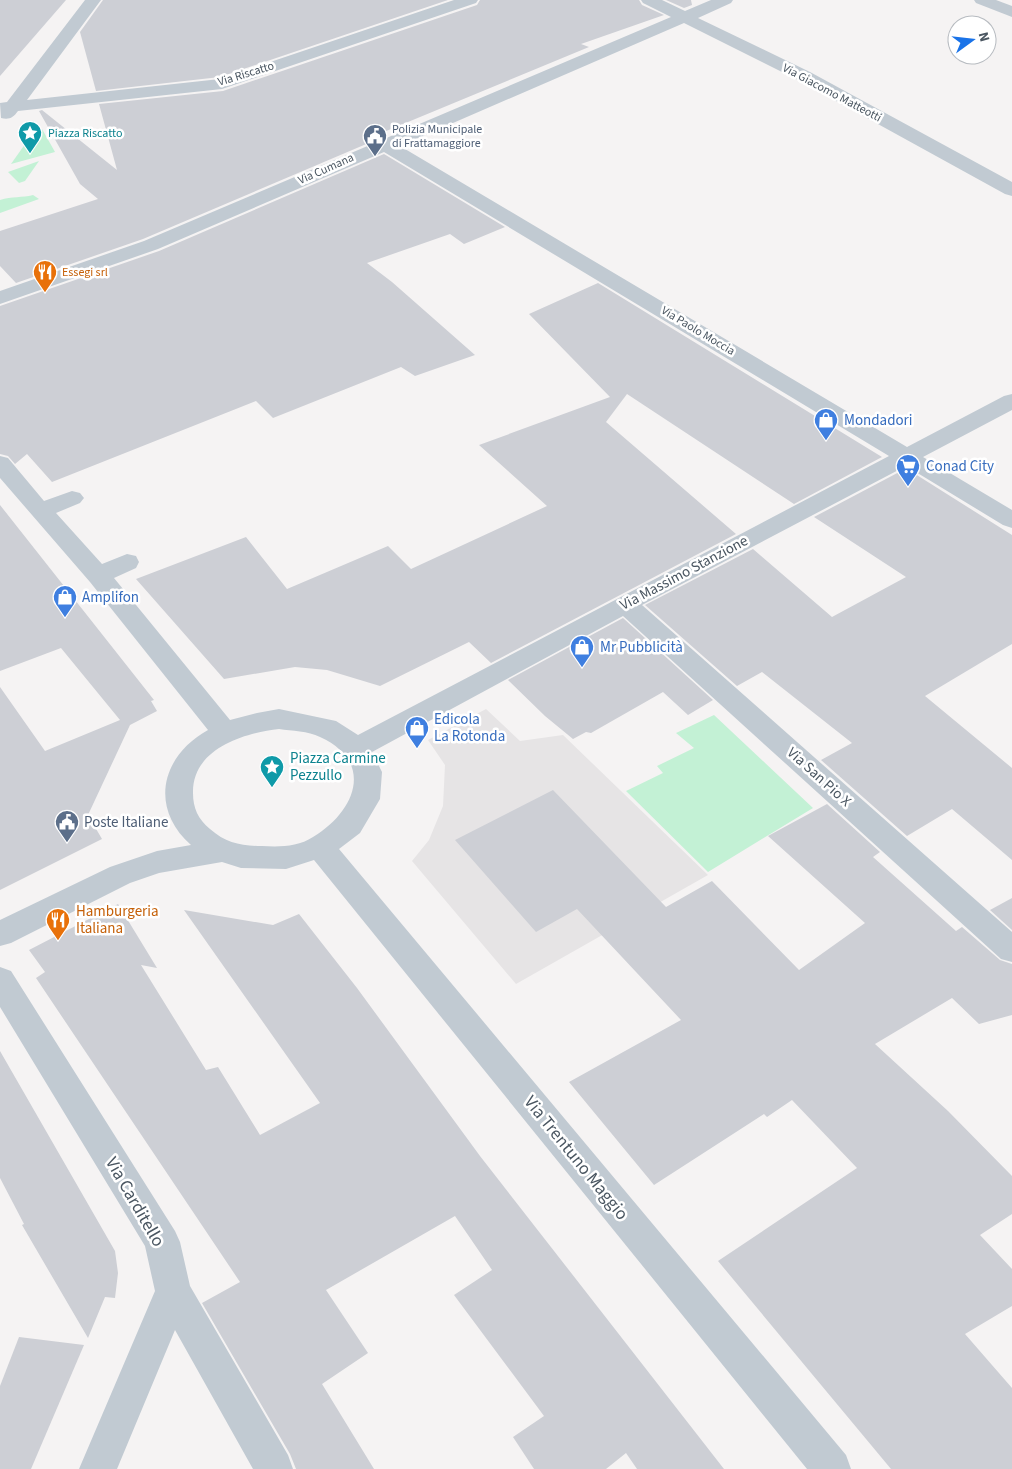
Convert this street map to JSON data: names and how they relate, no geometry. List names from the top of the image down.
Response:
{
  "streets": {
    "street": [
      "Via Riscatto",
      "Via Giacomo Matteotti",
      "Via Cumana",
      "Via Paolo Moccia",
      "Via Massimo Stanzione",
      "Via San Pio X",
      "Via Trentuno Maggio",
      "Via Carditello"
    ]
  },
  "crossings": [
    ["Via Giacomo Matteotti", "Via Cumana"],
    ["Via Cumana", "Via Paolo Moccia"],
    ["Via Paolo Moccia", "Via Massimo Stanzione"],
    ["Via Massimo Stanzione", "Via San Pio X"],
    ["Via Massimo Stanzione", "Via Trentuno Maggio"]
  ],
  "places": {
    "place": ["Piazza Riscatto", "Piazza Carmine Pezzullo"],
    "public building": ["Polizia Municipale di Frattamaggiore", "Poste Italiane"],
    "restaurant": ["Essegi srl", "Hamburgeria Italiana"],
    "shop": [
      "Mondadori",
      "Amplifon",
      "Mr Pubblicità",
      "Edicola La Rotonda"
    ],
    "supermarket": ["Conad City"]
  },
  "north": "right"
}
